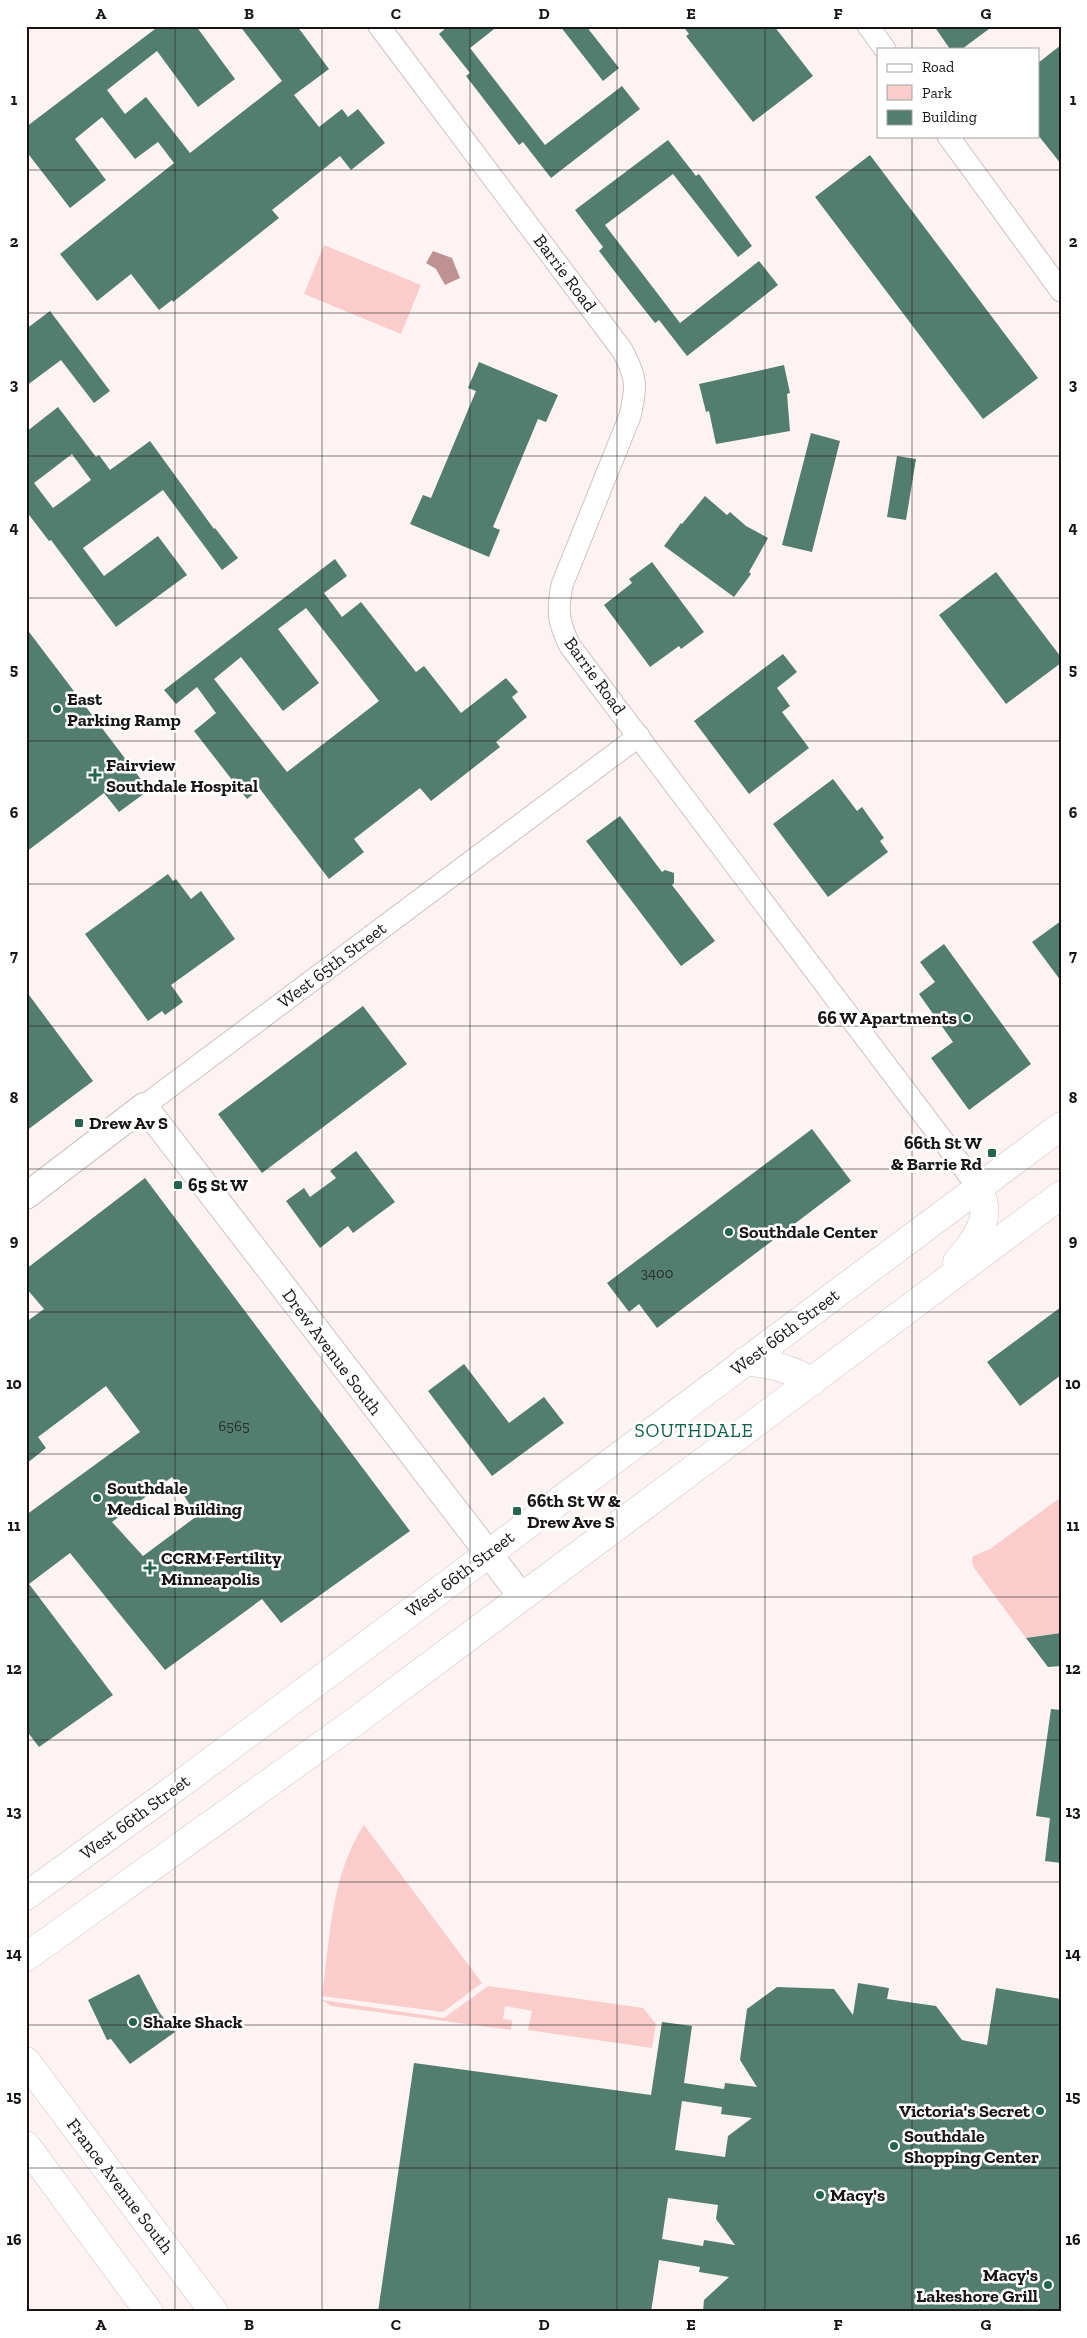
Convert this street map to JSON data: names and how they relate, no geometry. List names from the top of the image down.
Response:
{
  "streets": {
    "main road": ["West 66th Street", "France Avenue South"],
    "street": ["Barrie Road", "West 65th Street", "Drew Avenue South"]
  },
  "crossings": [
    ["Barrie Road", "West 65th Street"],
    ["Barrie Road", "West 66th Street"],
    ["West 65th Street", "Drew Avenue South"],
    ["West 66th Street", "Drew Avenue South"]
  ],
  "districts": ["SOUTHDALE"],
  "places": {
    "other": [
      "East Parking Ramp",
      "66 W Apartments",
      "Southdale Center",
      "Southdale Medical Building",
      "Shake Shack",
      "Victoria's Secret",
      "Southdale Shopping Center",
      "Macy's",
      "Macy's Lakeshore Grill"
    ],
    "health": ["Fairview Southdale Hospital", "CCRM Fertility Minneapolis"],
    "transit": [
      "Drew Av S",
      "66th St W & Barrie Rd",
      "65 St W",
      "66th St W & Drew Ave S"
    ]
  },
  "house_numbers": ["3400", "6565"],
  "legend": ["Road", "Park", "Building"],
  "grid": {
    "columns": [
      "A",
      "B",
      "C",
      "D",
      "E",
      "F",
      "G"
    ],
    "rows": [
      "1",
      "2",
      "3",
      "4",
      "5",
      "6",
      "7",
      "8",
      "9",
      "10",
      "11",
      "12",
      "13",
      "14",
      "15",
      "16"
    ]
  }
}
